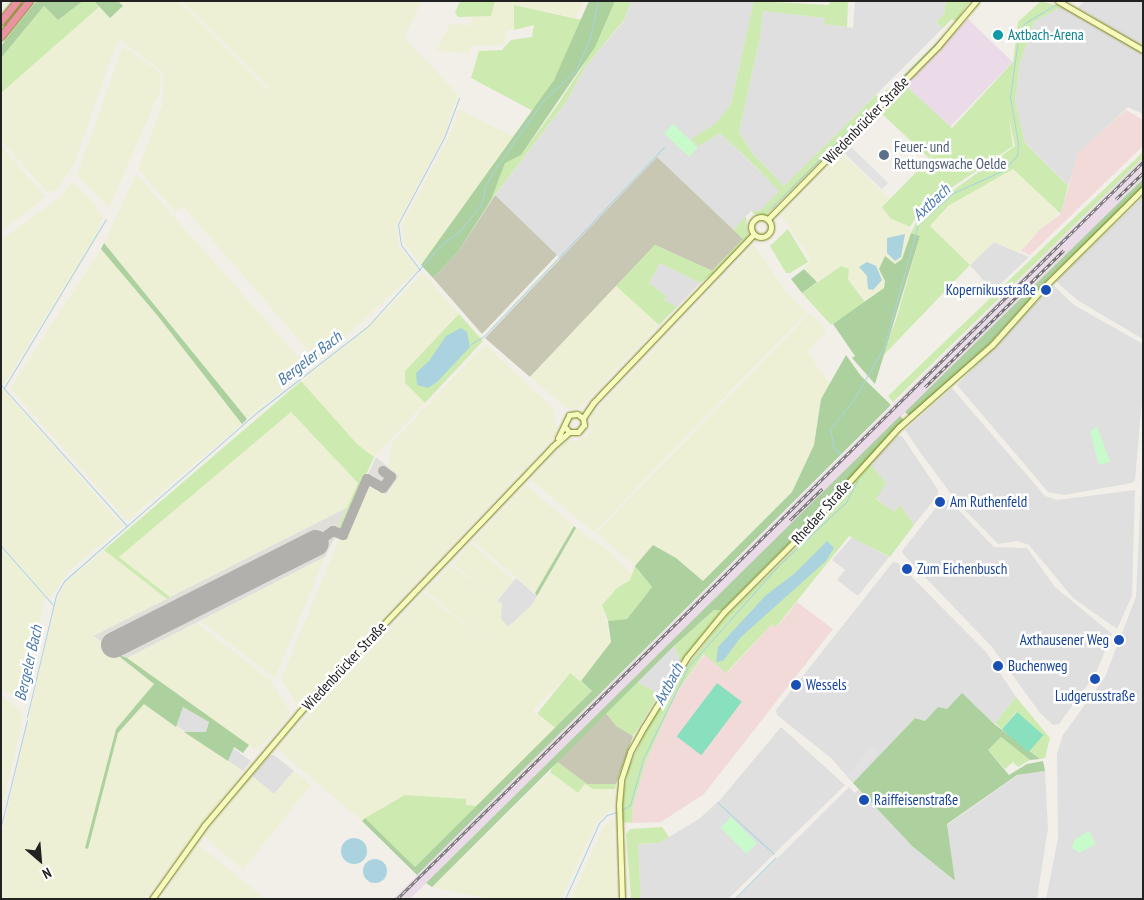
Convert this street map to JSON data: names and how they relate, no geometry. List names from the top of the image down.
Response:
{
  "streets": {
    "street": ["Wiedenbrücker Straße", "Rhedaer Straße"]
  },
  "water": ["Axtbach", "Bergeler Bach"],
  "places": [
    "Axtbach-Arena",
    "Feuer- und Rettungswache Oelde",
    "Kopernikusstraße",
    "Am Ruthenfeld",
    "Zum Eichenbusch",
    "Axthausener Weg",
    "Buchenweg",
    "Ludgerusstraße",
    "Wessels",
    "Raiffeisenstraße"
  ],
  "north": "bottom right"
}
